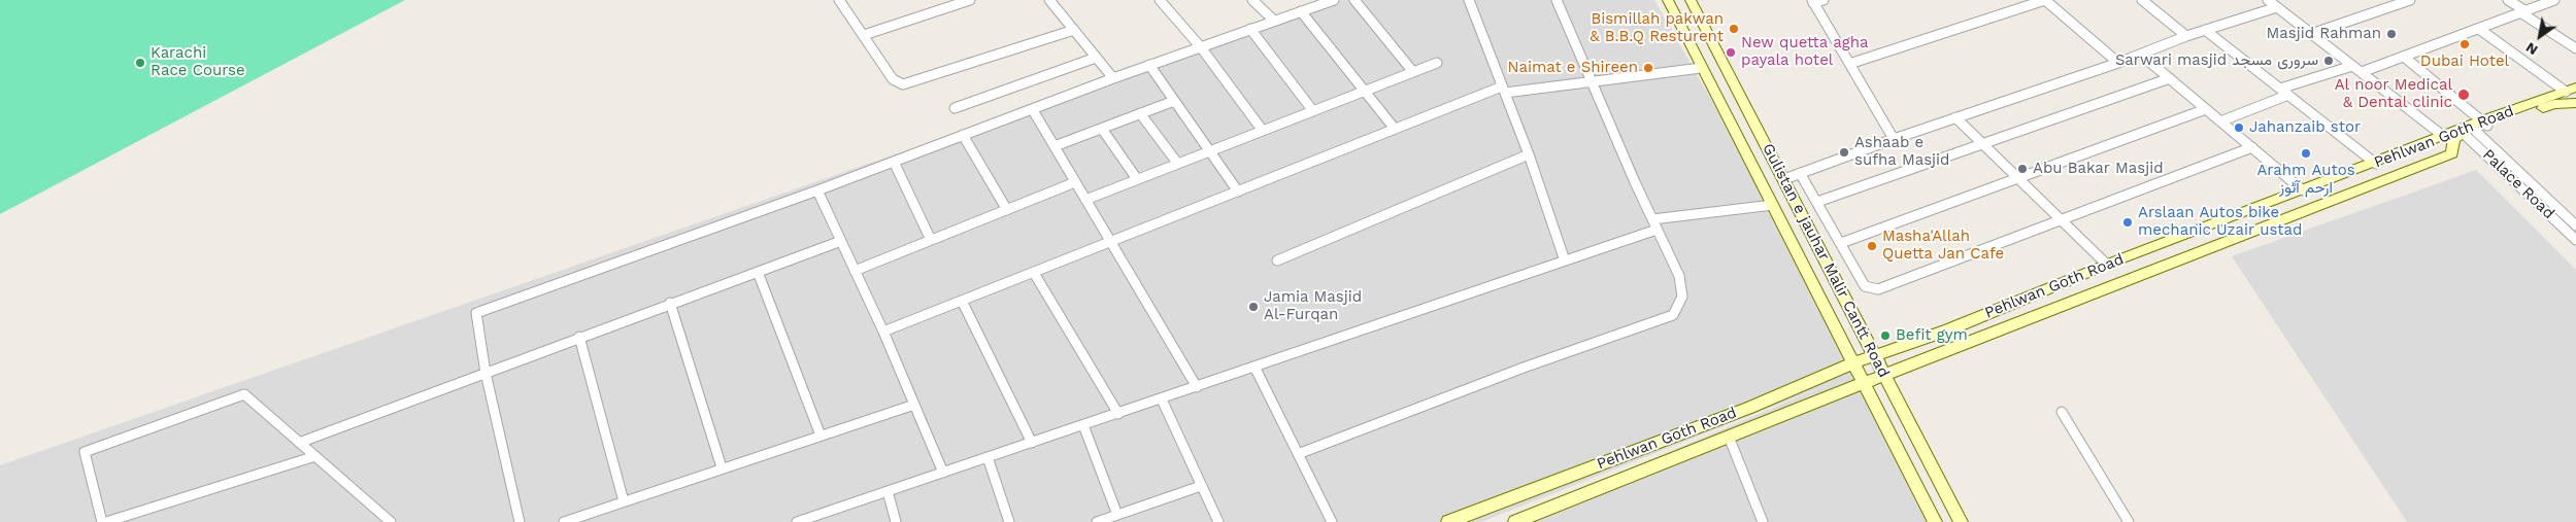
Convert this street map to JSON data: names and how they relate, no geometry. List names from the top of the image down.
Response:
{
  "streets": {
    "main road": ["Pehlwan Goth Road", "Gulistan e jauhar Malir Cantt Road"],
    "street": ["Palace Road"]
  },
  "crossings": [
    ["Pehlwan Goth Road", "Palace Road"],
    ["Pehlwan Goth Road", "Gulistan e jauhar Malir Cantt Road"]
  ],
  "places": [
    "Bismillah pakwan & B.B.Q Resturent",
    "Masjid Rahman",
    "Dubai Hotel",
    "New quetta agha payala hotel",
    "Sarwari masjid سروری مسجد",
    "Karachi Race Course",
    "Naimat e Shireen",
    "Al noor Medical & Dental clinic",
    "Jahanzaib stor",
    "Ashaab e sufha Masjid",
    "Arahm Autos ارحم آٹوز",
    "Abu Bakar Masjid",
    "Arslaan Autos bike mechanic Uzair ustad",
    "Masha'Allah Quetta Jan Cafe",
    "Jamia Masjid Al-Furqan",
    "Befit gym"
  ],
  "north": "bottom left"
}
